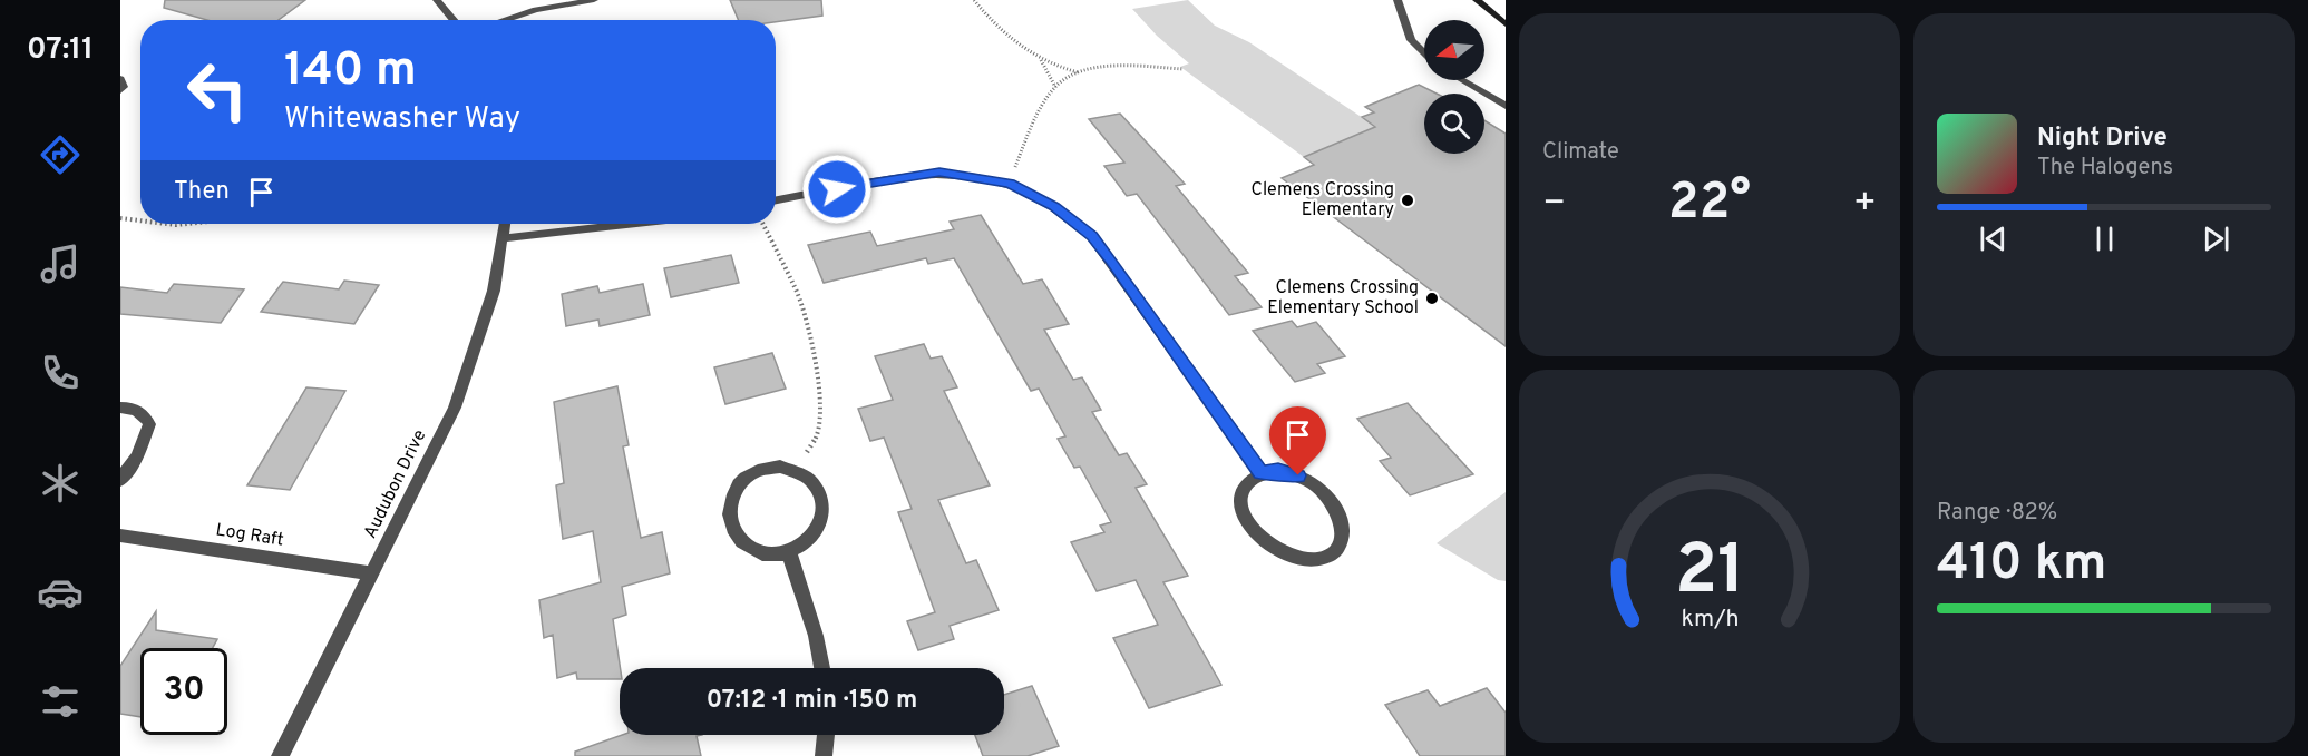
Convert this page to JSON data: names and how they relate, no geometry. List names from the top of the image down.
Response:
{
  "streets": {
    "street": ["Audubon Drive", "Log Raft"]
  },
  "crossings": [
    ["Audubon Drive", "Log Raft"]
  ],
  "places": ["Clemens Crossing Elementary", "Clemens Crossing Elementary School"],
  "north": "left",
  "page": {
    "tabs": "07:11",
    "tile": [
      "Climate",
      ["Range · 82%", "410 km"]
    ],
    "turn": ["140 m", "Whitewasher Way"],
    "song": ["Night Drive", "The Halogens"],
    "then": "Then",
    "heat": ["−", "22°", "+"],
    "limit": "30",
    "trip": "07:12 · 1 min · 150 m",
    "gauge": ["21", "km/h"]
  }
}
